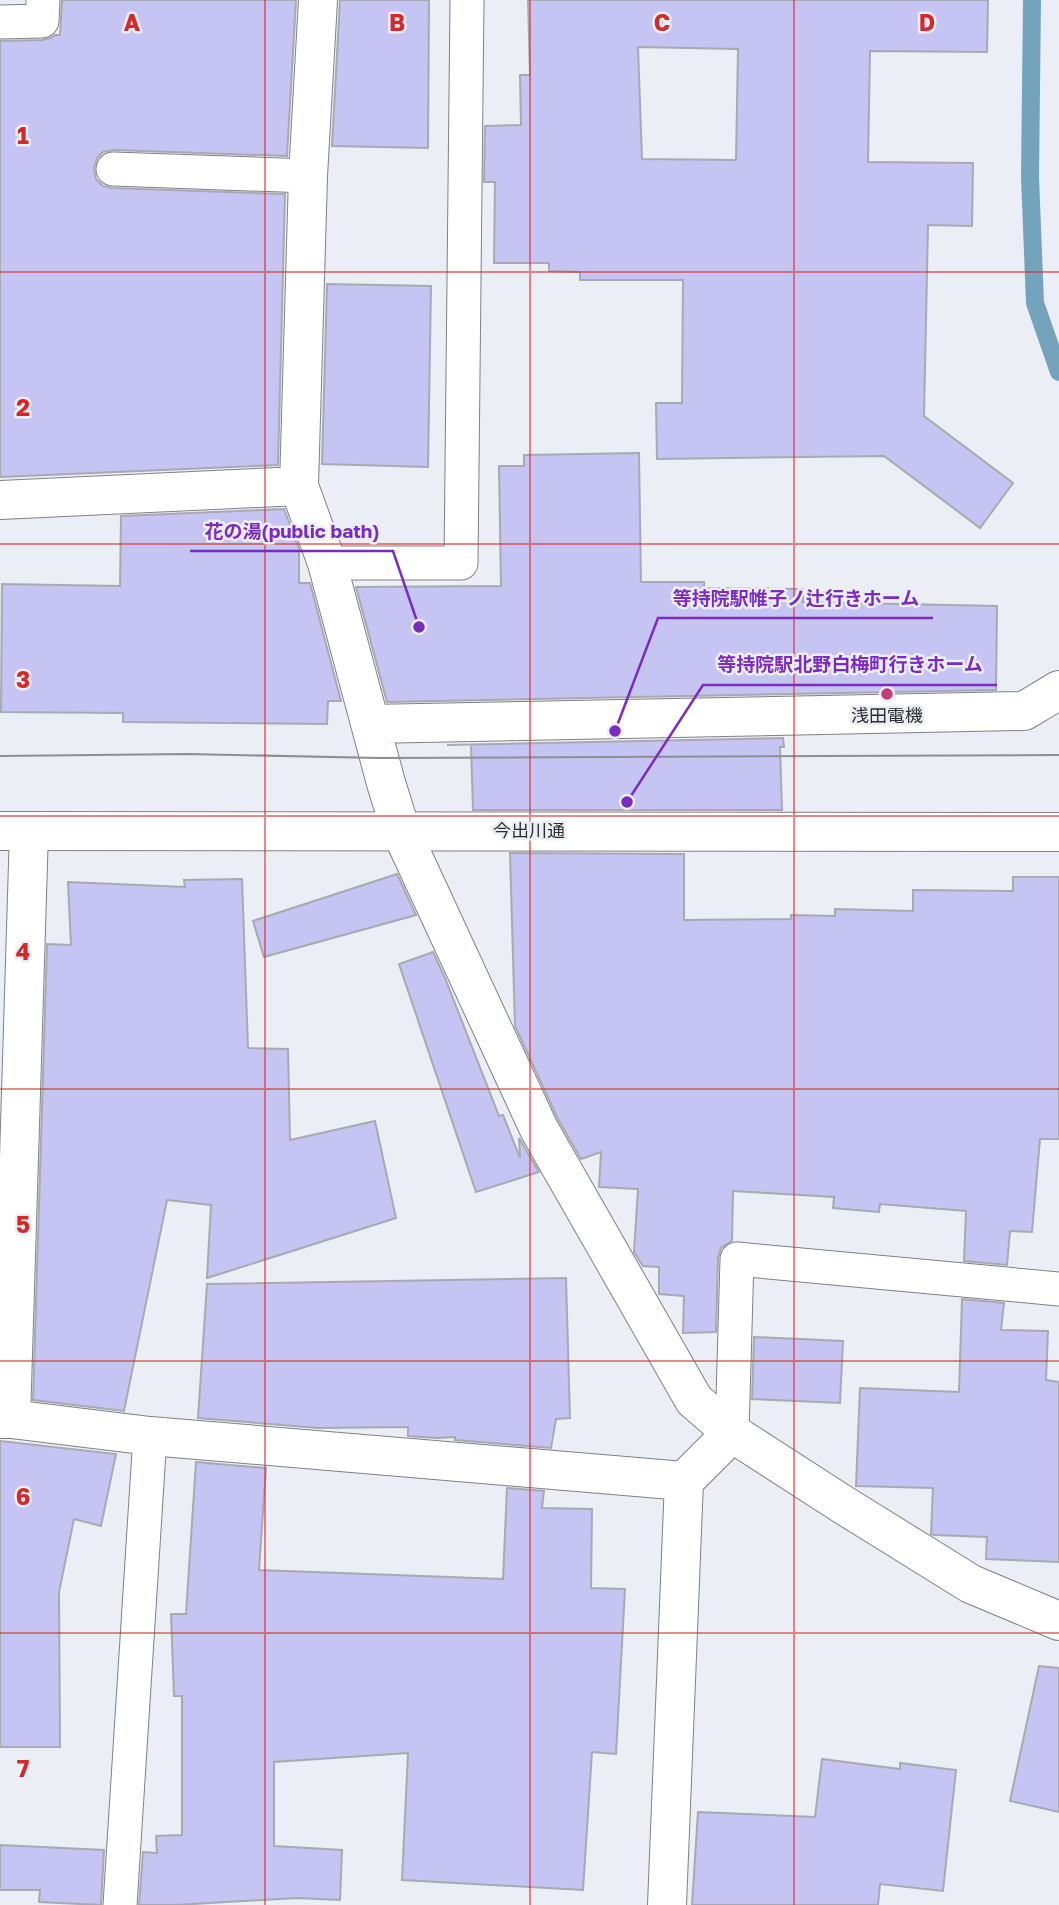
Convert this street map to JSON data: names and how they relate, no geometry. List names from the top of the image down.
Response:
{
  "streets": {
    "street": ["今出川通"]
  },
  "places": [
    "花の湯(public bath)",
    "浅田電機",
    "等持院駅帷子ノ辻行きホーム",
    "等持院駅北野白梅町行きホーム"
  ],
  "grid": {
    "columns": [
      "A",
      "B",
      "C",
      "D"
    ],
    "rows": [
      "1",
      "2",
      "3",
      "4",
      "5",
      "6",
      "7"
    ]
  }
}
